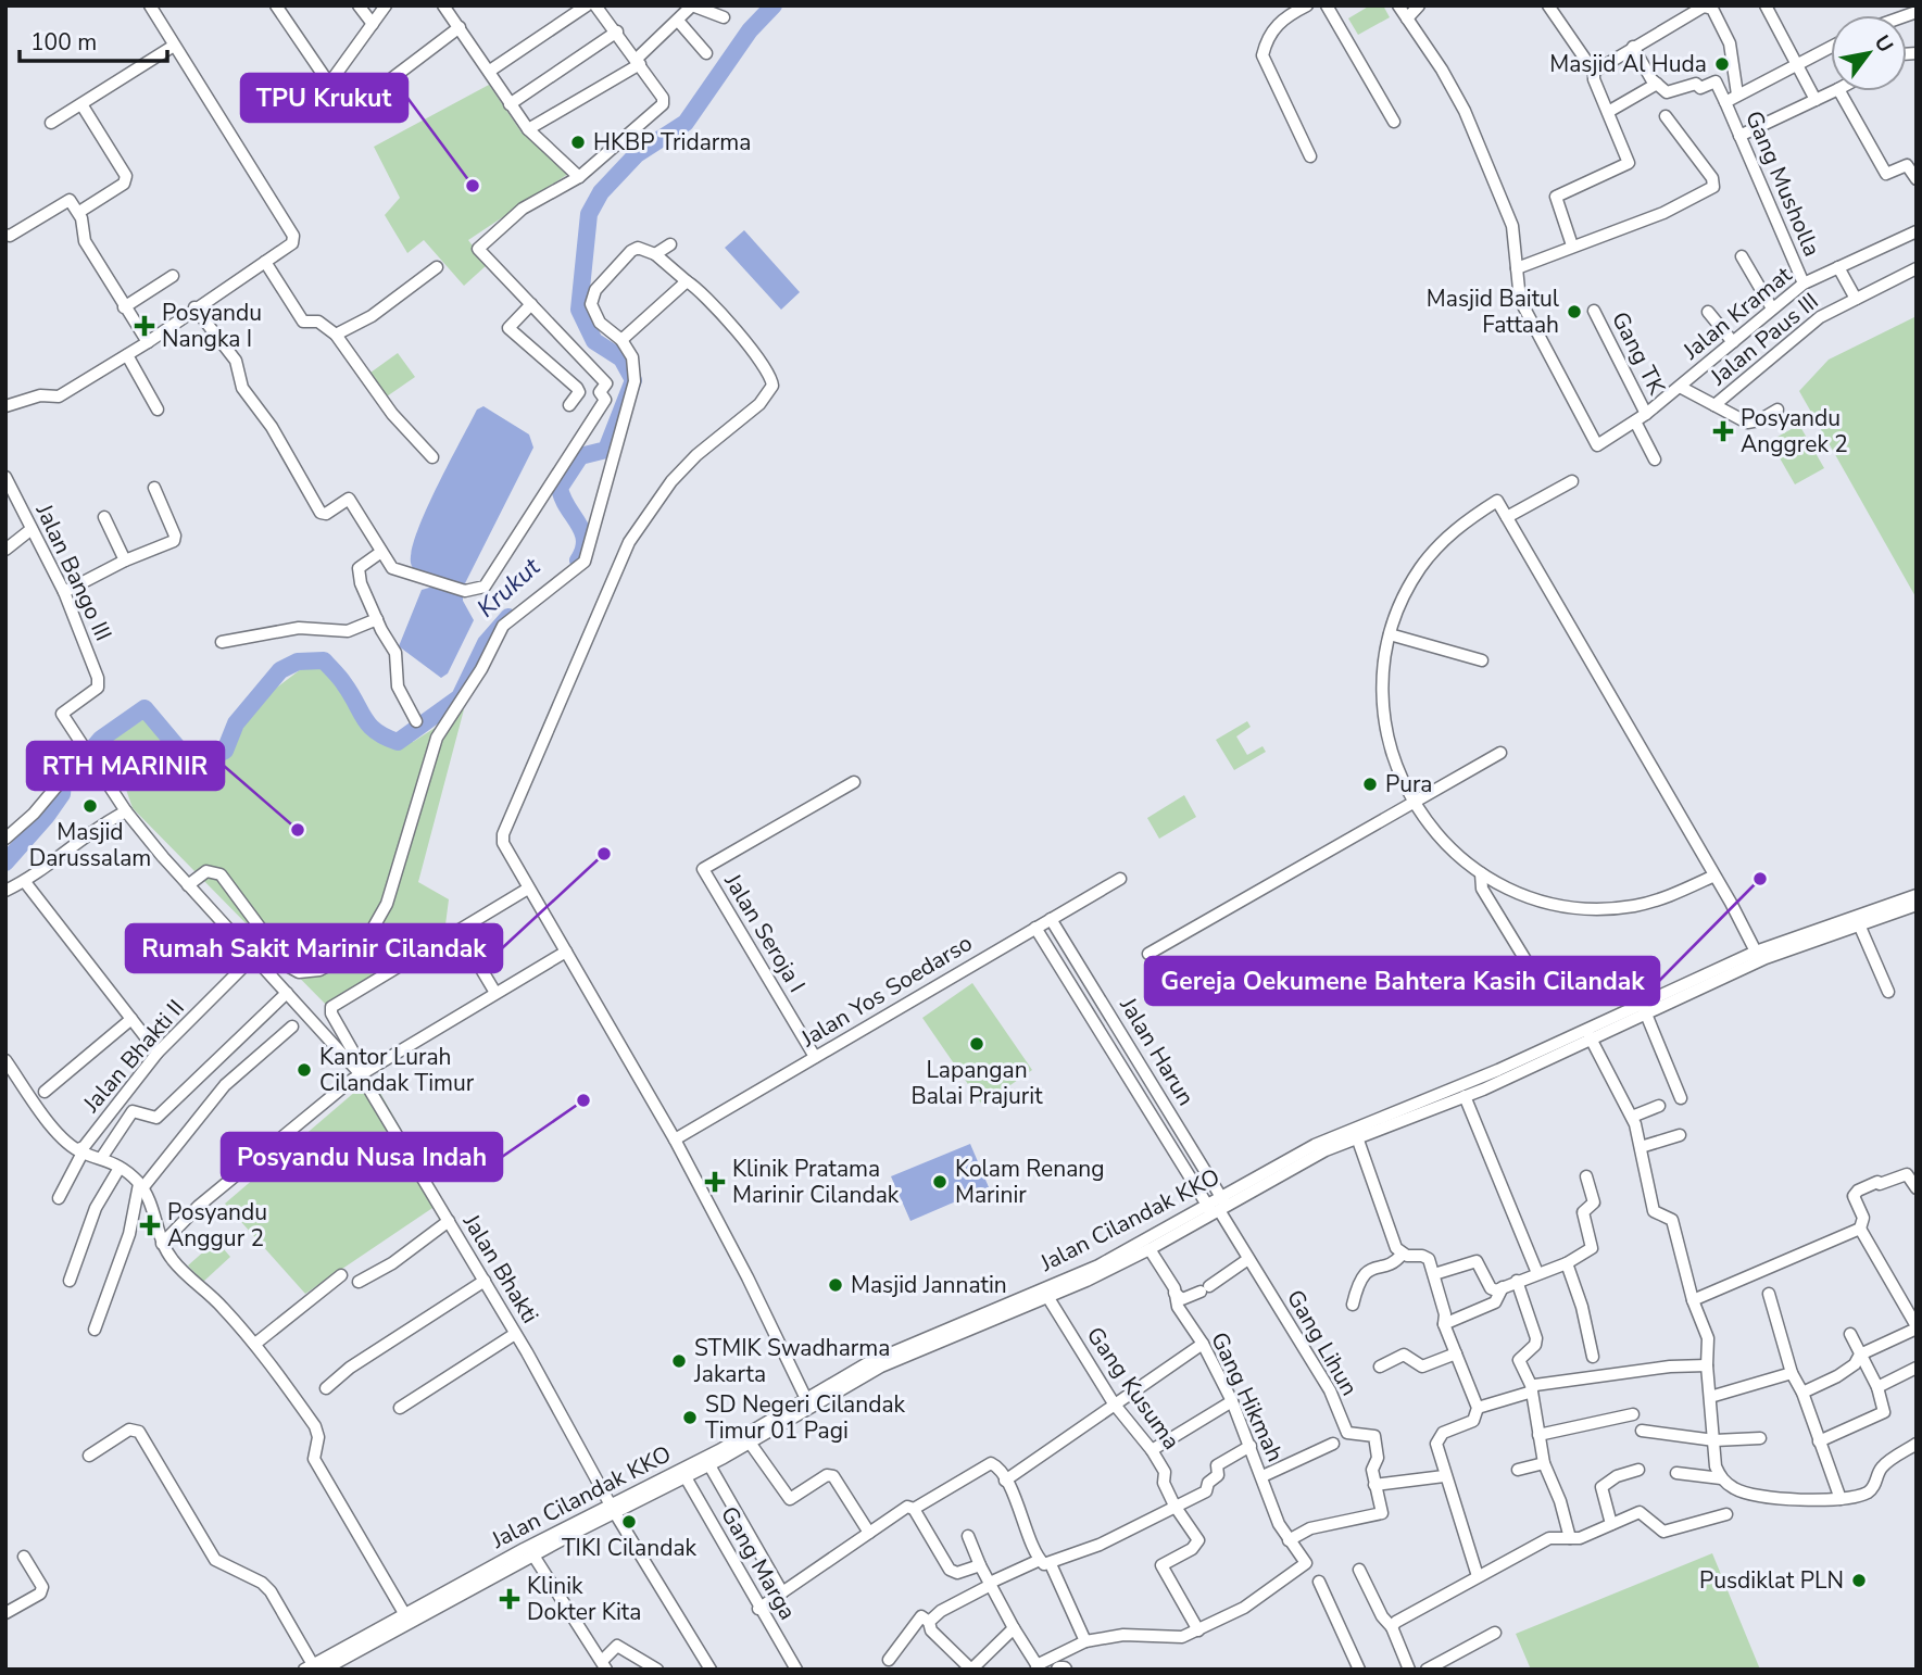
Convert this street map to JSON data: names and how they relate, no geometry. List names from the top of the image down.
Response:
{
  "streets": {
    "street": [
      "Gang Musholla",
      "Jalan Kramat",
      "Jalan Paus III",
      "Gang TK",
      "Jalan Bango III",
      "Jalan Seroja I",
      "Jalan Yos Soedarso",
      "Jalan Harun",
      "Jalan Bhakti II",
      "Jalan Cilandak KKO",
      "Jalan Bhakti",
      "Gang Lihun",
      "Gang Kusuma",
      "Gang Hikmah",
      "Gang Marga"
    ]
  },
  "crossings": [
    ["Gang Musholla", "Jalan Kramat"],
    ["Jalan Kramat", "Jalan Paus III"],
    ["Jalan Kramat", "Gang TK"],
    ["Jalan Bango III", "Jalan Bhakti"],
    ["Jalan Seroja I", "Jalan Yos Soedarso"],
    ["Jalan Yos Soedarso", "Jalan Harun"],
    ["Jalan Harun", "Jalan Cilandak KKO"],
    ["Jalan Harun", "Gang Lihun"],
    ["Jalan Bhakti II", "Jalan Bhakti"],
    ["Jalan Cilandak KKO", "Jalan Bhakti"],
    ["Jalan Cilandak KKO", "Gang Lihun"],
    ["Jalan Cilandak KKO", "Gang Kusuma"],
    ["Jalan Cilandak KKO", "Gang Hikmah"],
    ["Jalan Cilandak KKO", "Gang Marga"],
    ["Gang Kusuma", "Gang Hikmah"]
  ],
  "water": ["Krukut"],
  "places": {
    "other": [
      "Masjid Al Huda",
      "HKBP Tridarma",
      "TPU Krukut",
      "Masjid Baitul Fattaah",
      "Pura",
      "Masjid Darussalam",
      "RTH MARINIR",
      "Rumah Sakit Marinir Cilandak",
      "Gereja Oekumene Bahtera Kasih Cilandak",
      "Lapangan Balai Prajurit",
      "Kantor Lurah Cilandak Timur",
      "Posyandu Nusa Indah",
      "Kolam Renang Marinir",
      "Masjid Jannatin",
      "STMIK Swadharma Jakarta",
      "SD Negeri Cilandak Timur 01 Pagi",
      "TIKI Cilandak",
      "Pusdiklat PLN"
    ],
    "health": [
      "Posyandu Nangka I",
      "Posyandu Anggrek 2",
      "Klinik Pratama Marinir Cilandak",
      "Posyandu Anggur 2",
      "Klinik Dokter Kita"
    ]
  },
  "scale_bar": "100 m",
  "north": "top right"
}
